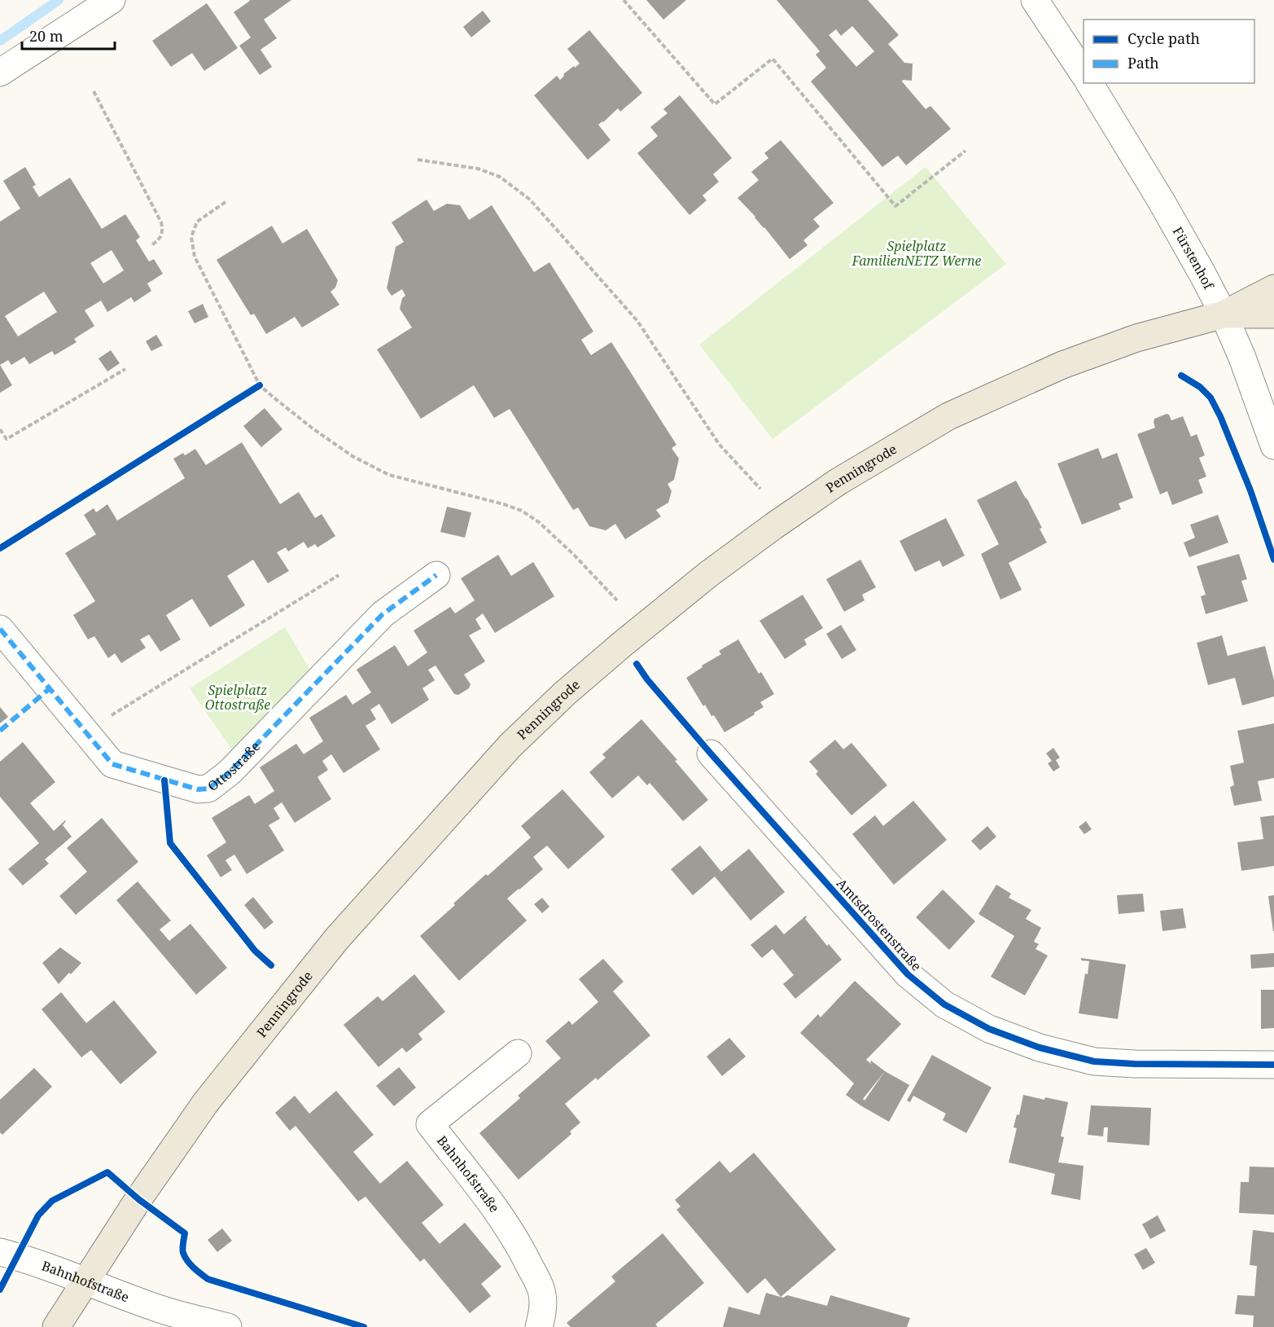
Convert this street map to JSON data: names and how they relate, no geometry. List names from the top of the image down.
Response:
{
  "streets": {
    "main road": ["Penningrode"],
    "street": [
      "Fürstenhof",
      "Ottostraße",
      "Amtsdrostenstraße",
      "Bahnhofstraße"
    ]
  },
  "crossings": [
    ["Fürstenhof", "Penningrode"],
    ["Penningrode", "Bahnhofstraße"]
  ],
  "parks": ["Spielplatz FamilienNETZ Werne", "Spielplatz Ottostraße"],
  "legend": ["Cycle path", "Path"],
  "scale_bar": "20 m"
}
